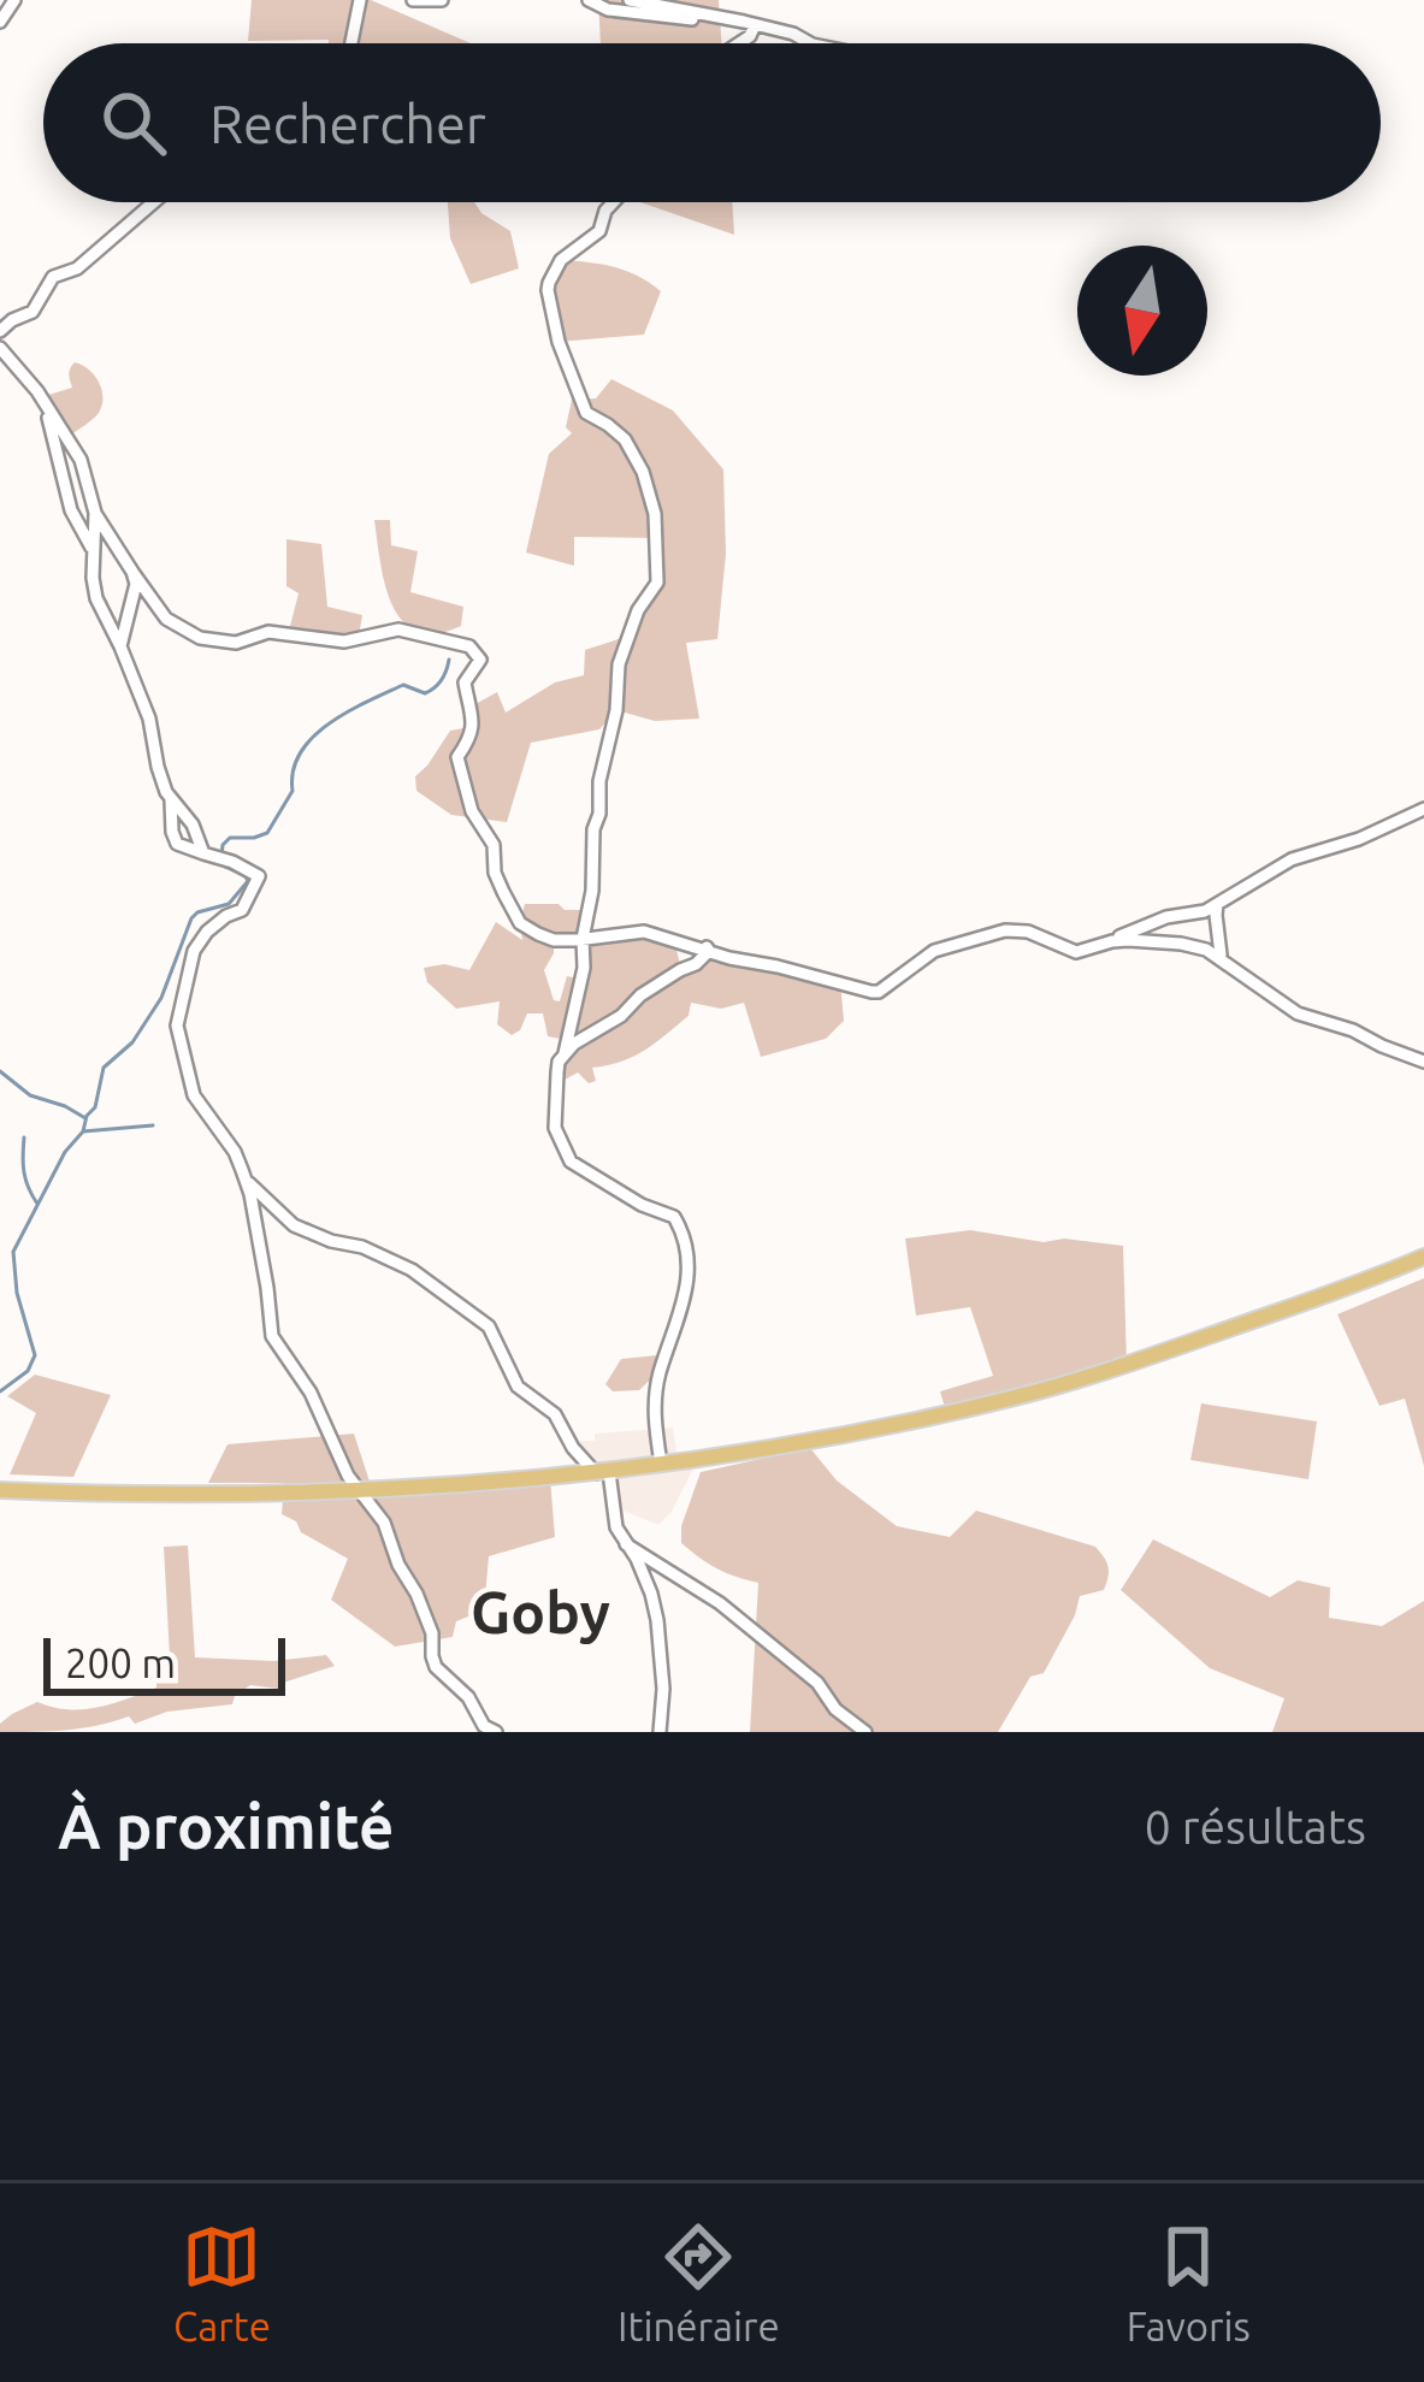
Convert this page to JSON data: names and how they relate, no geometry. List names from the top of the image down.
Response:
{
  "districts": ["Goby"],
  "scale_bar": "200 m",
  "north": "bottom",
  "page": {
    "search": "Rechercher",
    "scale": "200 m",
    "heading": ["À proximité", "0 résultats"],
    "nav": ["Carte", "Itinéraire", "Favoris"]
  }
}
